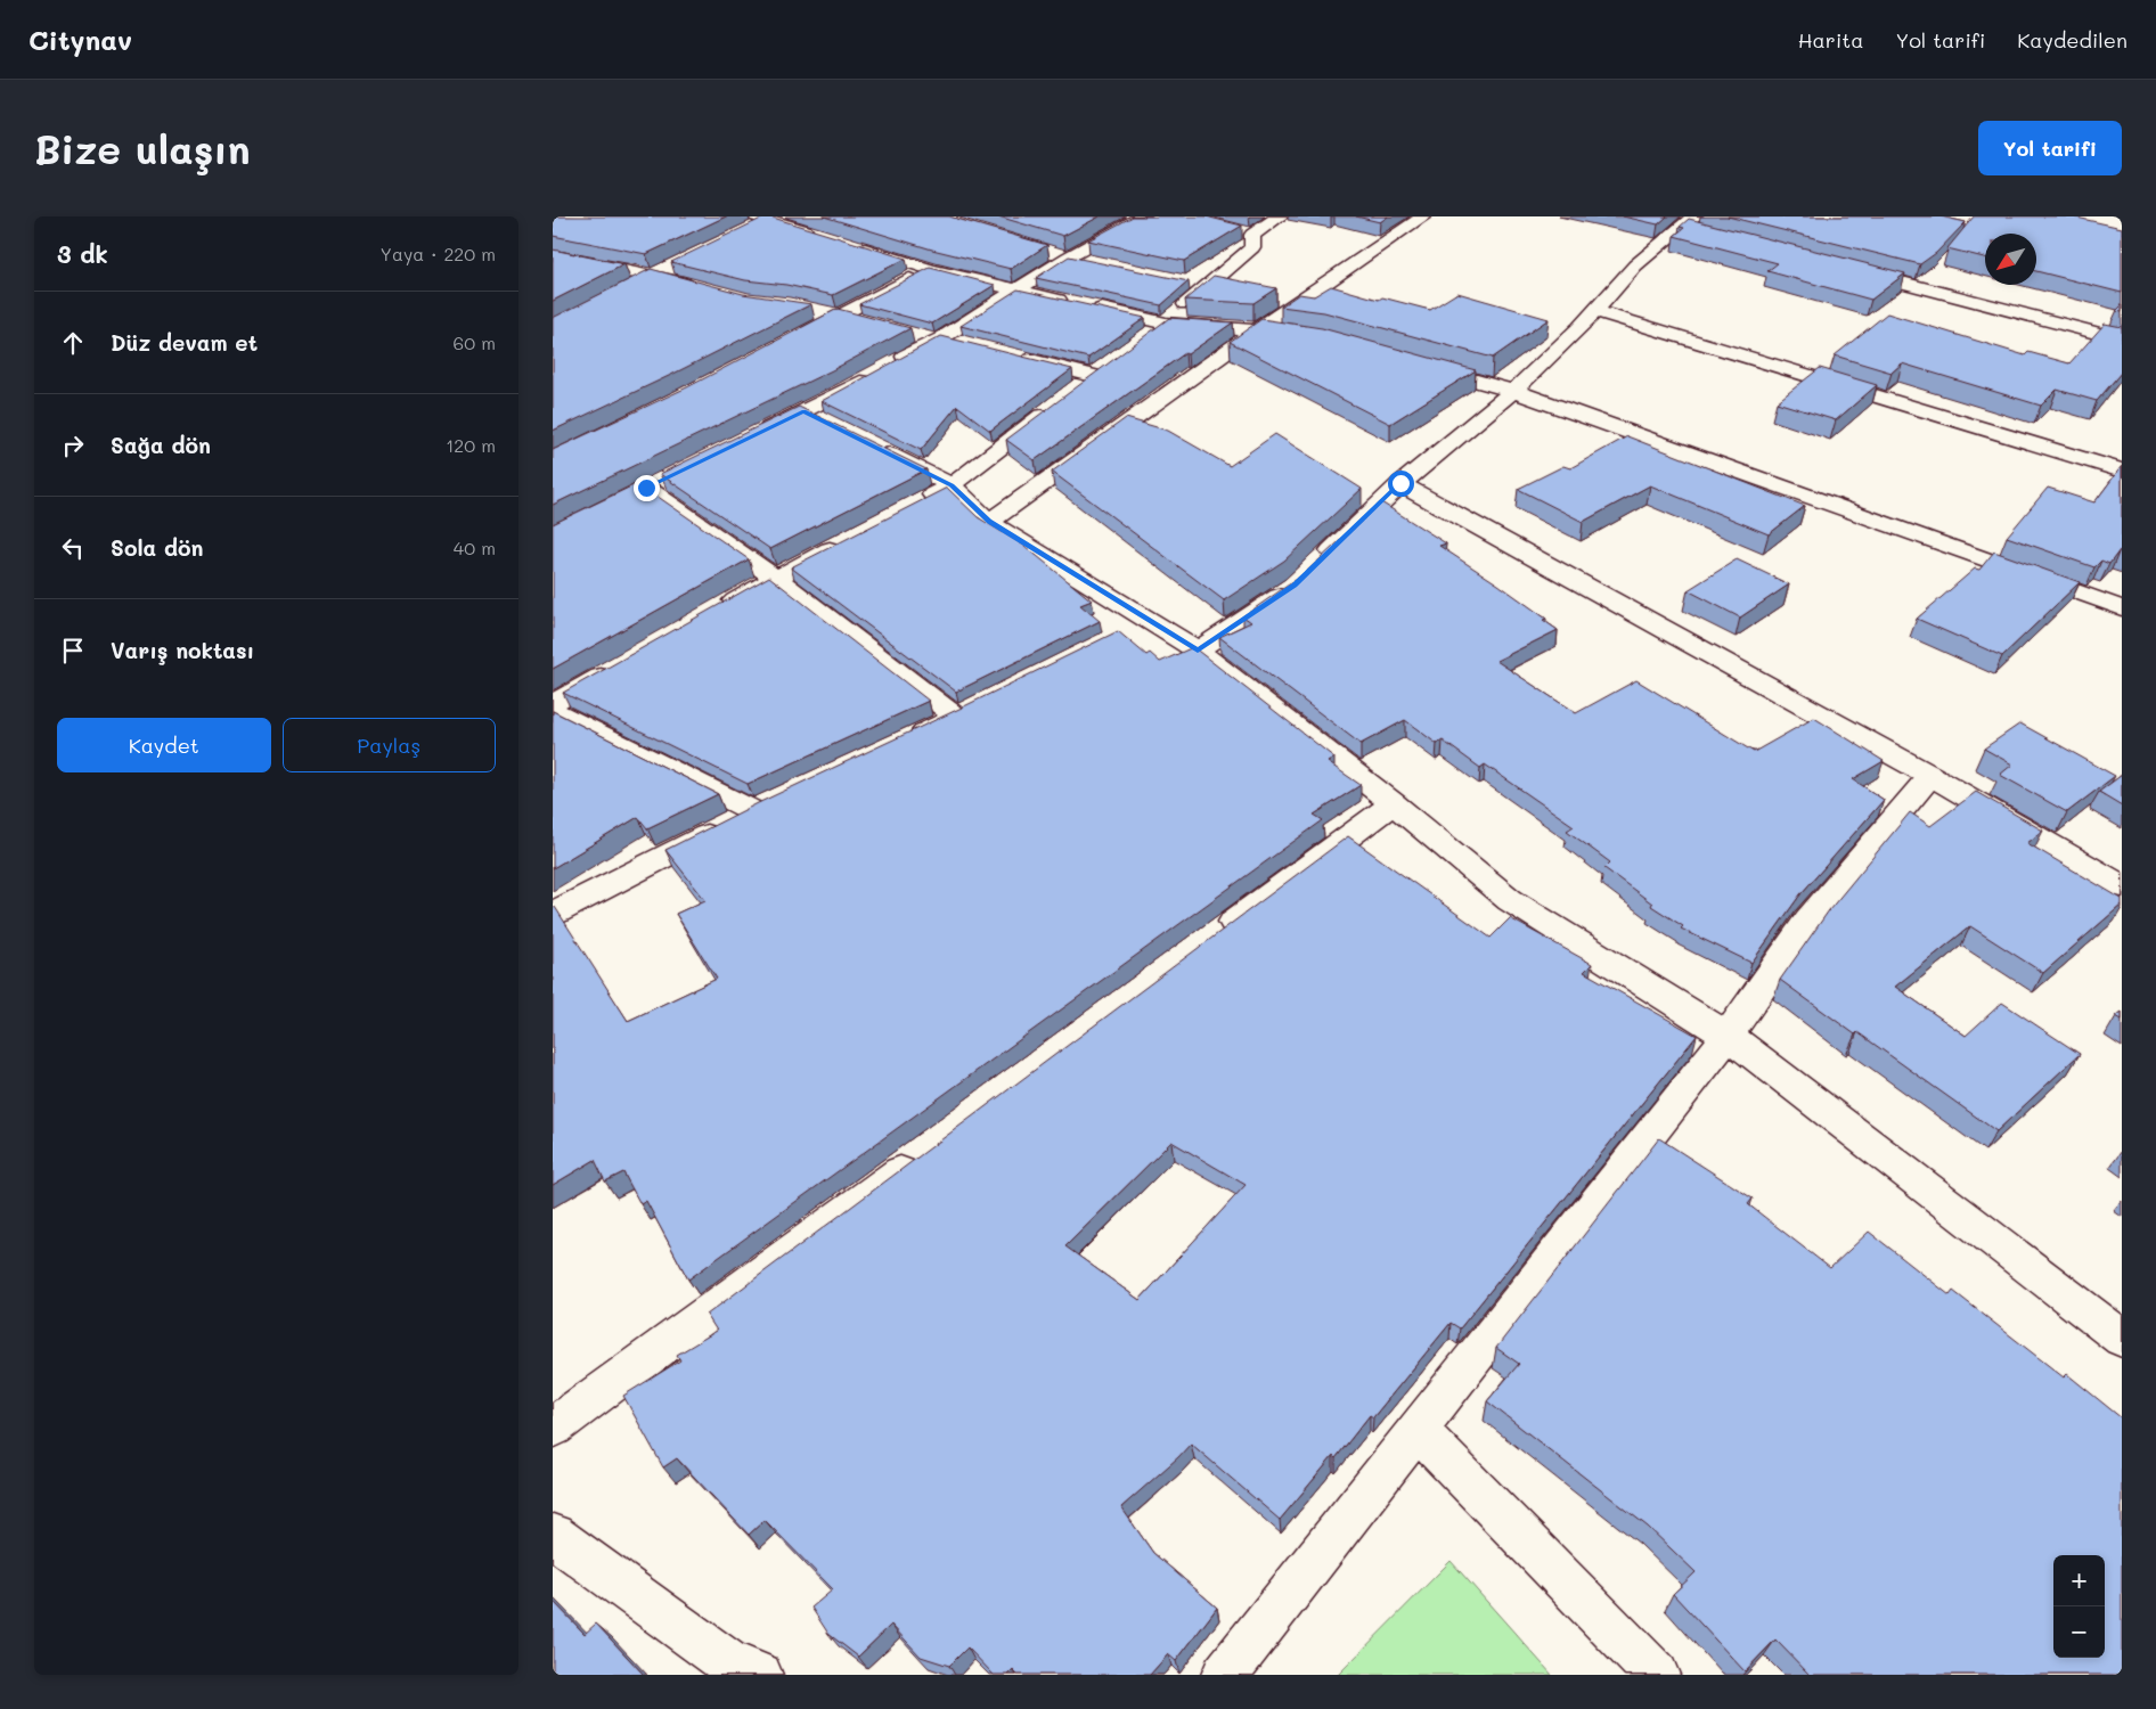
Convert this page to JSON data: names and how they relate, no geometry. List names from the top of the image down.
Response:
{
  "north": "bottom left",
  "page": {
    "header": "Citynav",
    "nav": ["Harita", "Yol tarifi", "Kaydedilen"],
    "buttons": [
      "Yol tarifi",
      ["Kaydet", "Paylaş"]
    ],
    "title": "Bize ulaşın",
    "heading": ["3 dk", "Yaya · 220 m"],
    "list": [
      ["Düz devam et", "60 m"],
      ["Sağa dön", "120 m"],
      ["Sola dön", "40 m"],
      "Varış noktası"
    ],
    "map_buttons": ["+", "−"]
  }
}
